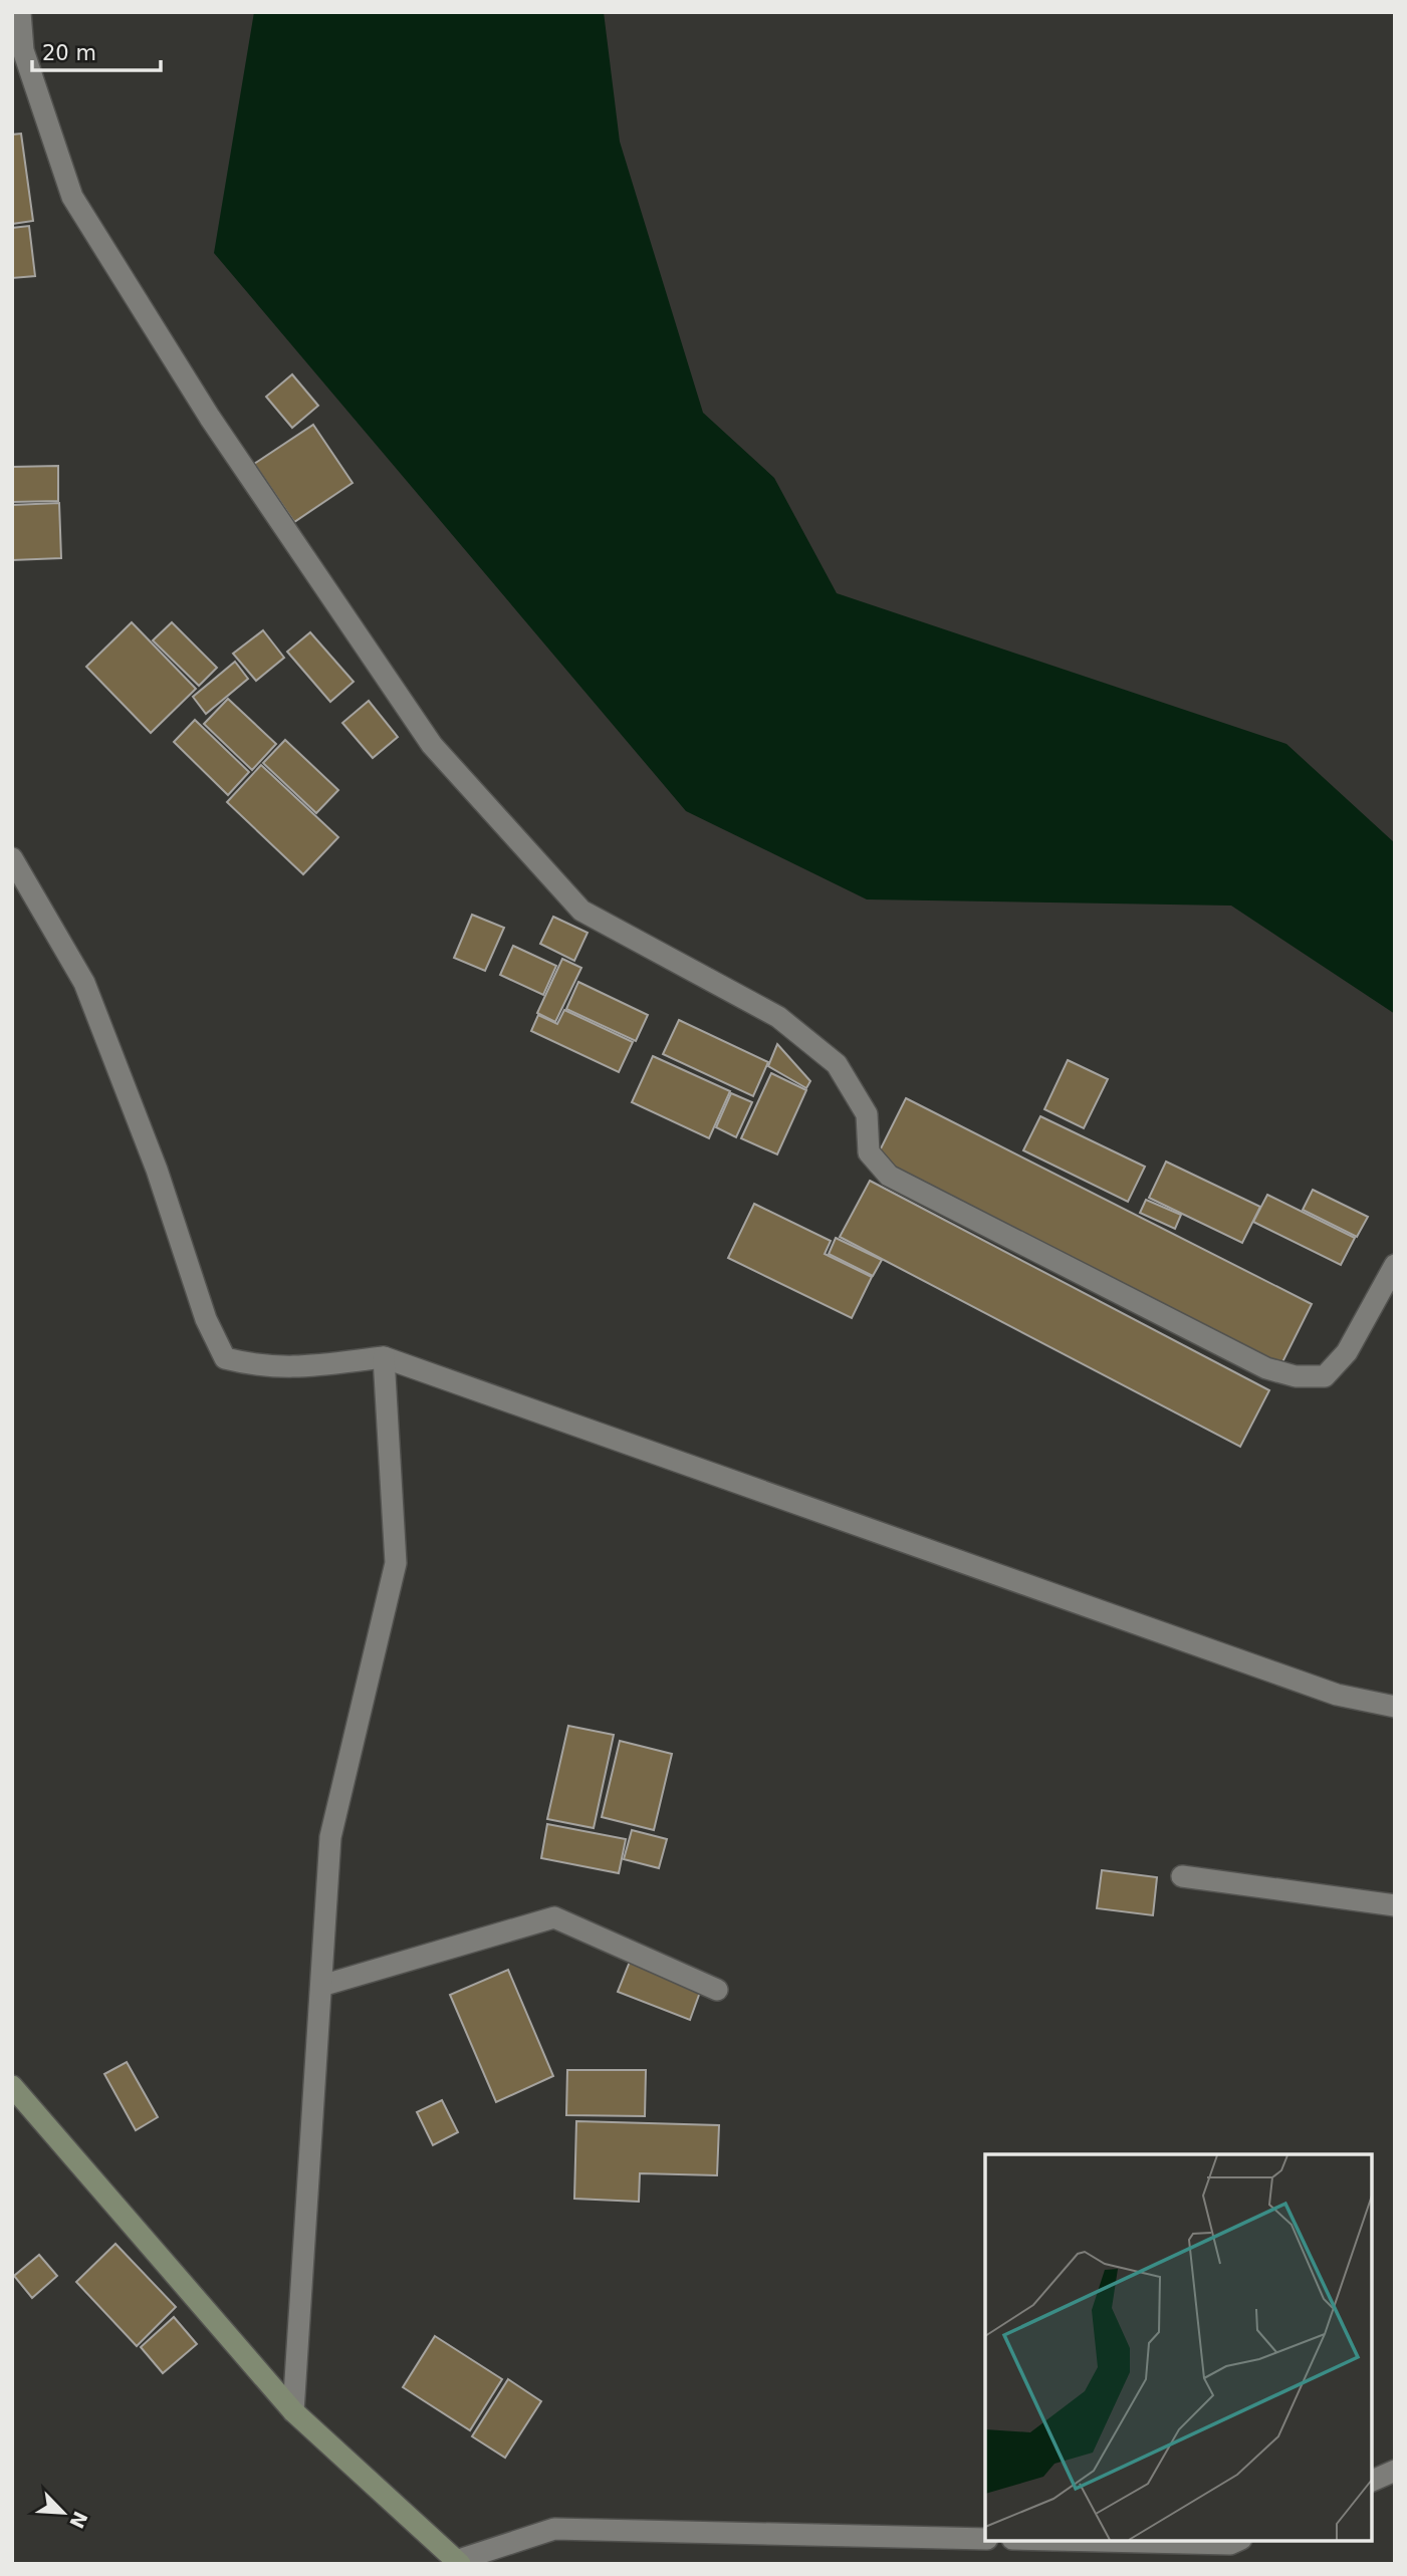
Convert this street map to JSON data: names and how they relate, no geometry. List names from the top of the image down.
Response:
{
  "scale_bar": "20 m",
  "north": "bottom right"
}
